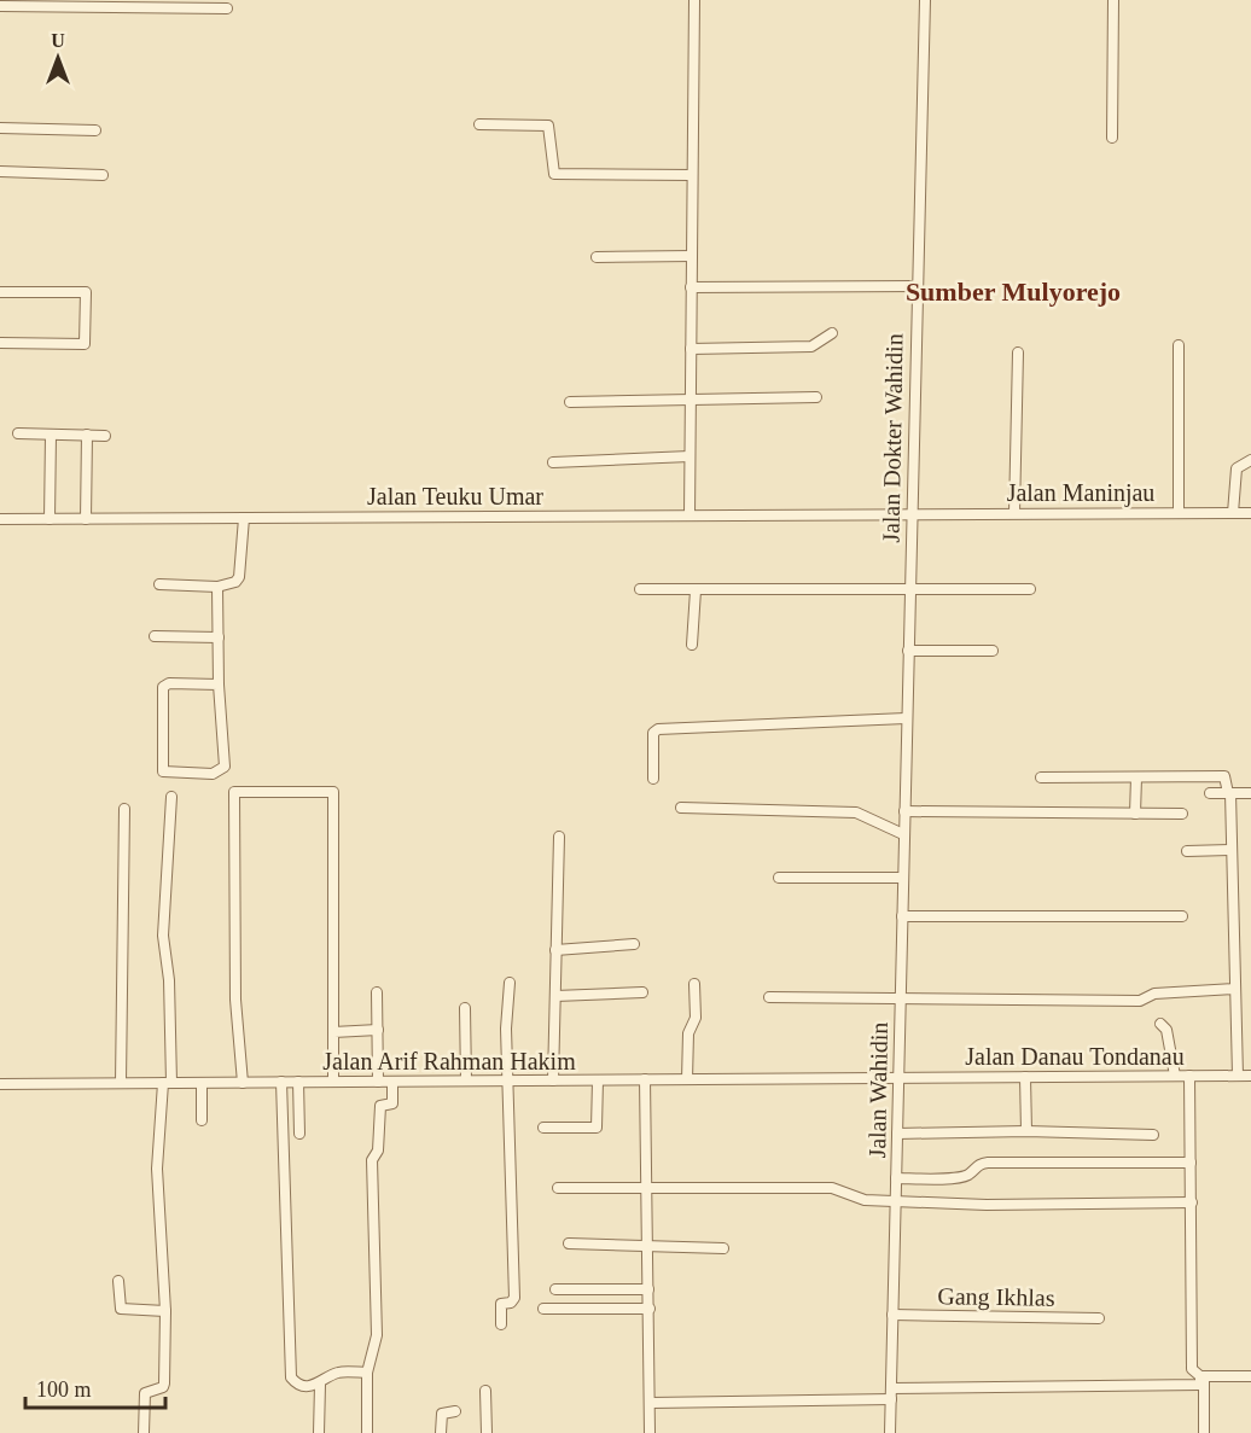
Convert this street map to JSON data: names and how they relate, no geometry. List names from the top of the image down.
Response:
{
  "streets": {
    "street": [
      "Jalan Dokter Wahidin",
      "Jalan Maninjau",
      "Jalan Teuku Umar",
      "Jalan Danau Tondanau",
      "Jalan Arif Rahman Hakim",
      "Jalan Wahidin",
      "Gang Ikhlas"
    ]
  },
  "crossings": [
    ["Jalan Dokter Wahidin", "Jalan Maninjau"],
    ["Jalan Dokter Wahidin", "Jalan Teuku Umar"],
    ["Jalan Dokter Wahidin", "Jalan Wahidin"],
    ["Jalan Maninjau", "Jalan Teuku Umar"],
    ["Jalan Danau Tondanau", "Jalan Arif Rahman Hakim"],
    ["Jalan Danau Tondanau", "Jalan Wahidin"],
    ["Jalan Arif Rahman Hakim", "Jalan Wahidin"],
    ["Jalan Wahidin", "Gang Ikhlas"]
  ],
  "districts": ["Sumber Mulyorejo"],
  "scale_bar": "100 m",
  "north": "top"
}
